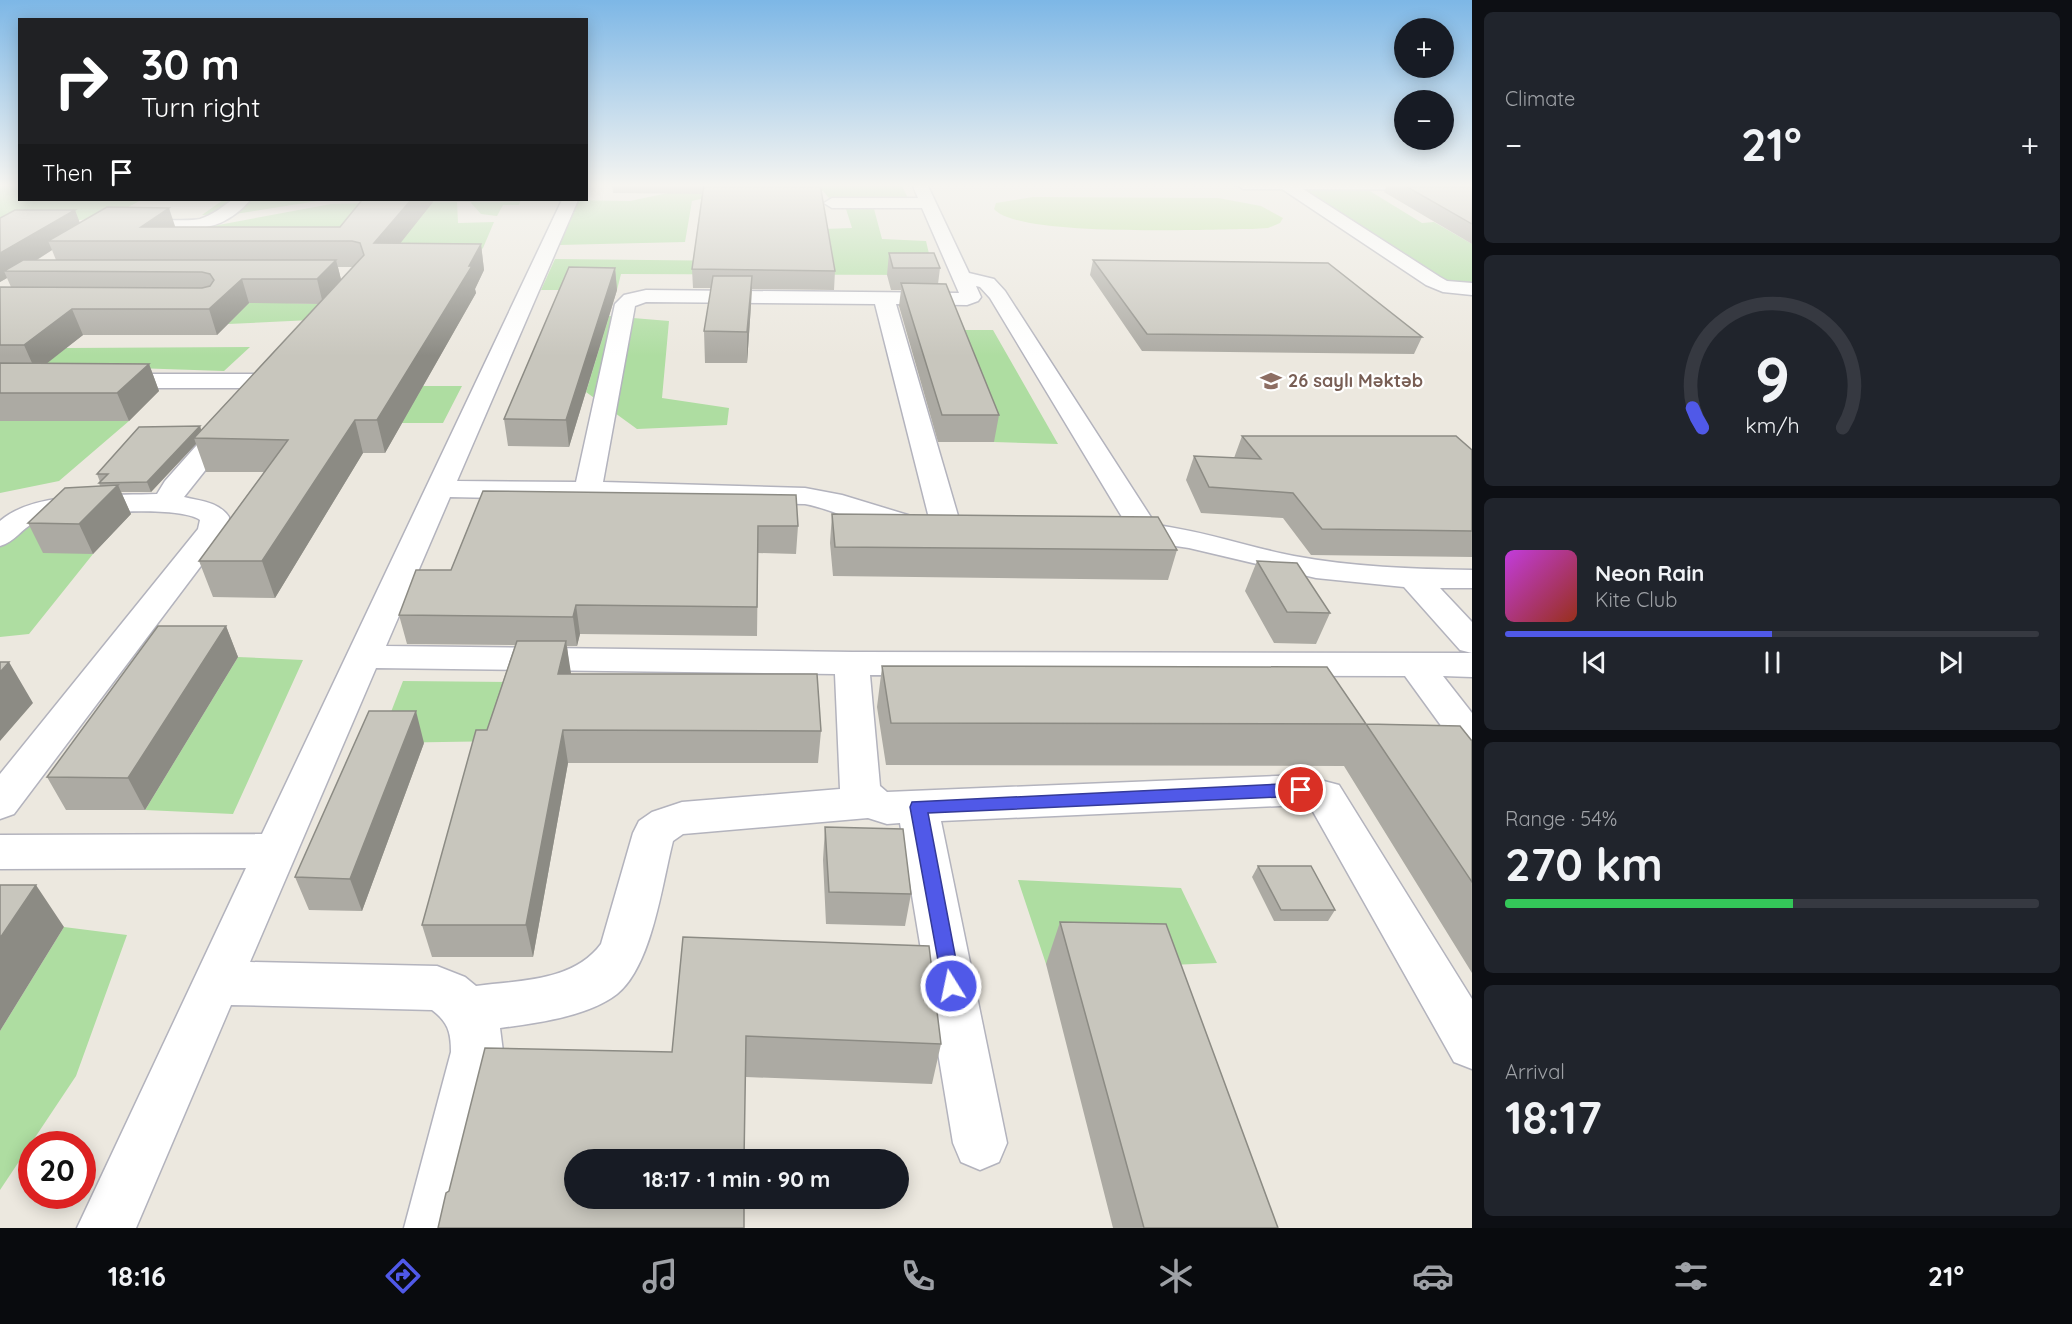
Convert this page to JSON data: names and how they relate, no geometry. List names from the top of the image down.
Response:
{
  "places": {
    "school or university": ["26 saylı Məktəb"]
  },
  "page": {
    "tile": [
      "Climate",
      ["Range · 54%", "270 km"],
      ["Arrival", "18:17"]
    ],
    "map_buttons": ["+", "−"],
    "turn": ["30 m", "Turn right"],
    "heat": ["−", "21°", "+"],
    "then": "Then",
    "song": ["Neon Rain", "Kite Club"],
    "limit": "20",
    "trip": "18:17 · 1 min · 90 m",
    "tabs": ["18:16", "21°"],
    "gauge": ["9", "km/h"]
  }
}
